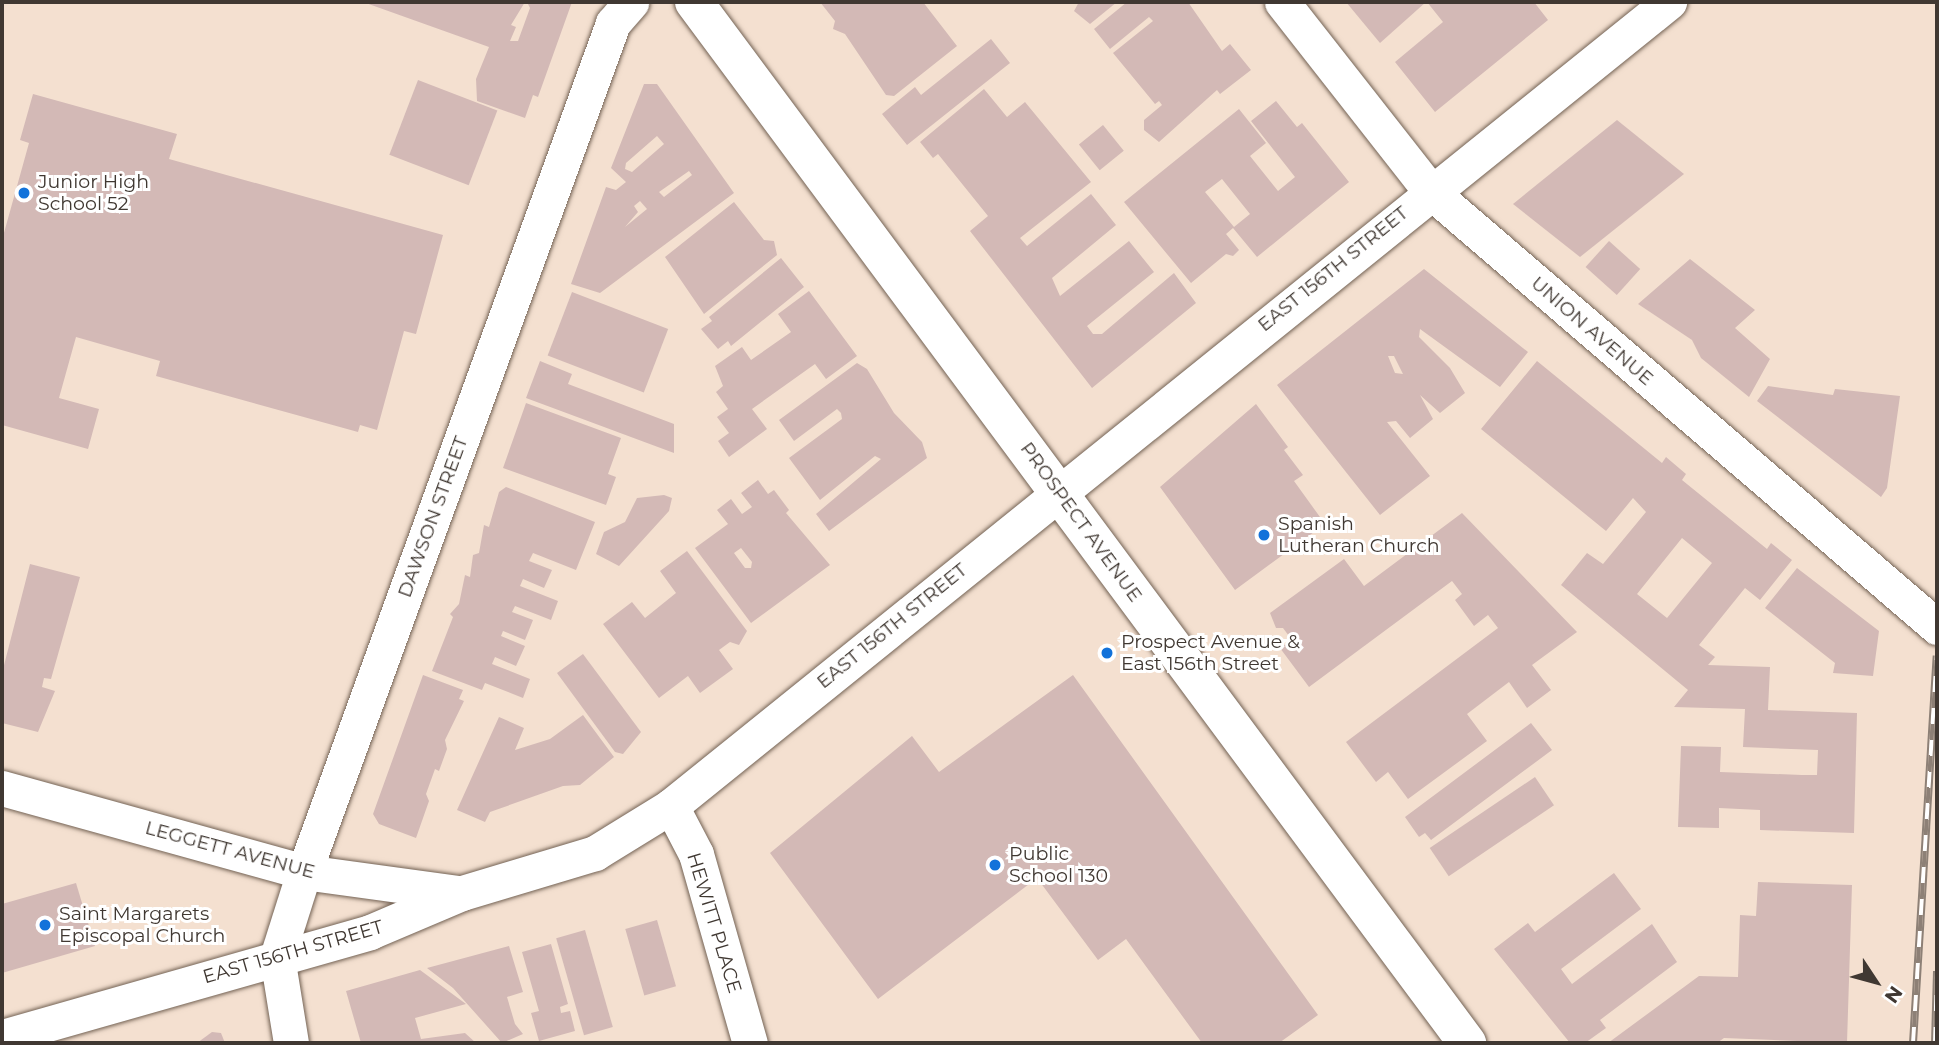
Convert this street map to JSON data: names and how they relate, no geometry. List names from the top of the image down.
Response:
{
  "streets": {
    "street": [
      "EAST 156TH STREET",
      "UNION AVENUE",
      "DAWSON STREET",
      "PROSPECT AVENUE",
      "LEGGETT AVENUE",
      "HEWITT PLACE"
    ]
  },
  "crossings": [
    ["EAST 156TH STREET", "UNION AVENUE"],
    ["EAST 156TH STREET", "DAWSON STREET"],
    ["EAST 156TH STREET", "PROSPECT AVENUE"],
    ["EAST 156TH STREET", "LEGGETT AVENUE"],
    ["EAST 156TH STREET", "HEWITT PLACE"],
    ["DAWSON STREET", "LEGGETT AVENUE"]
  ],
  "places": [
    "Junior High School 52",
    "Spanish Lutheran Church",
    "Prospect Avenue & East 156th Street",
    "Public School 130",
    "Saint Margarets Episcopal Church"
  ],
  "north": "bottom right"
}
